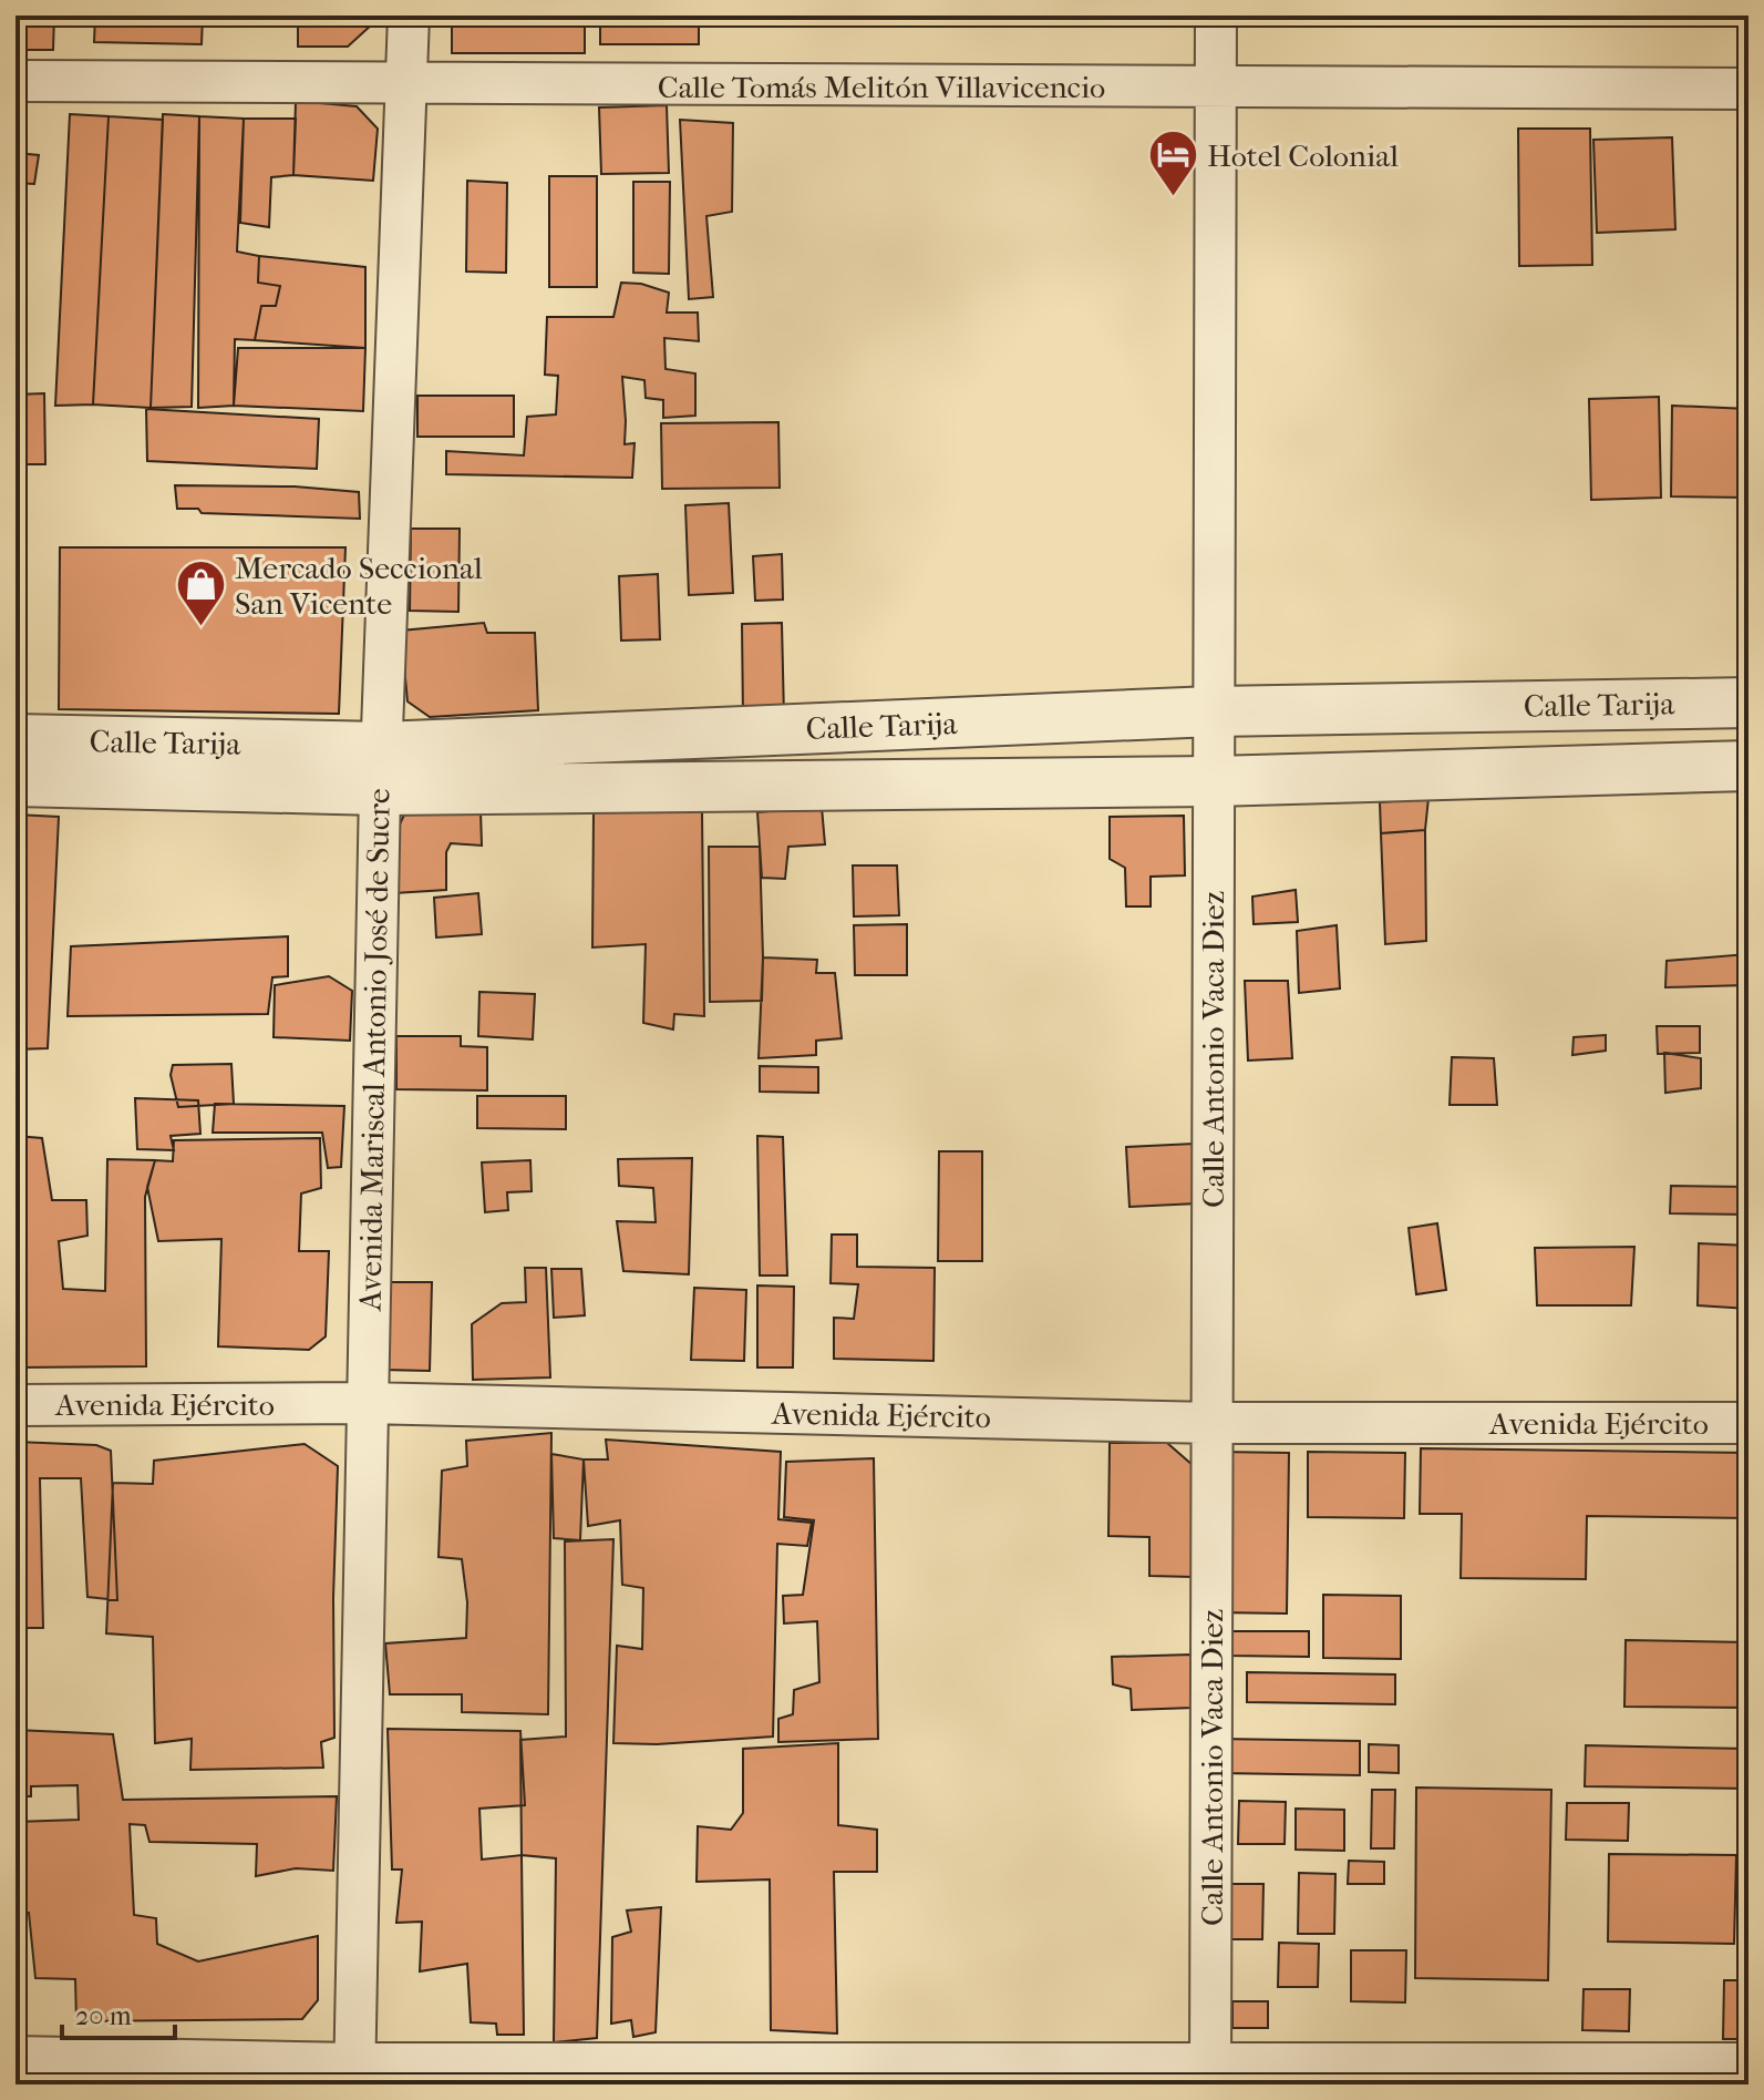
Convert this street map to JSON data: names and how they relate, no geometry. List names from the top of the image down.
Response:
{
  "streets": {
    "street": [
      "Calle Tomás Melitón Villavicencio",
      "Calle Tarija",
      "Avenida Mariscal Antonio José de Sucre",
      "Calle Antonio Vaca Diez",
      "Avenida Ejército"
    ]
  },
  "crossings": [
    ["Calle Tomás Melitón Villavicencio", "Avenida Mariscal Antonio José de Sucre"],
    ["Calle Tomás Melitón Villavicencio", "Calle Antonio Vaca Diez"],
    ["Calle Tarija", "Avenida Mariscal Antonio José de Sucre"],
    ["Calle Tarija", "Calle Antonio Vaca Diez"],
    ["Avenida Mariscal Antonio José de Sucre", "Avenida Ejército"],
    ["Calle Antonio Vaca Diez", "Avenida Ejército"]
  ],
  "places": {
    "hotel": ["Hotel Colonial"],
    "shop": ["Mercado Seccional San Vicente"]
  },
  "scale_bar": "20 m"
}
